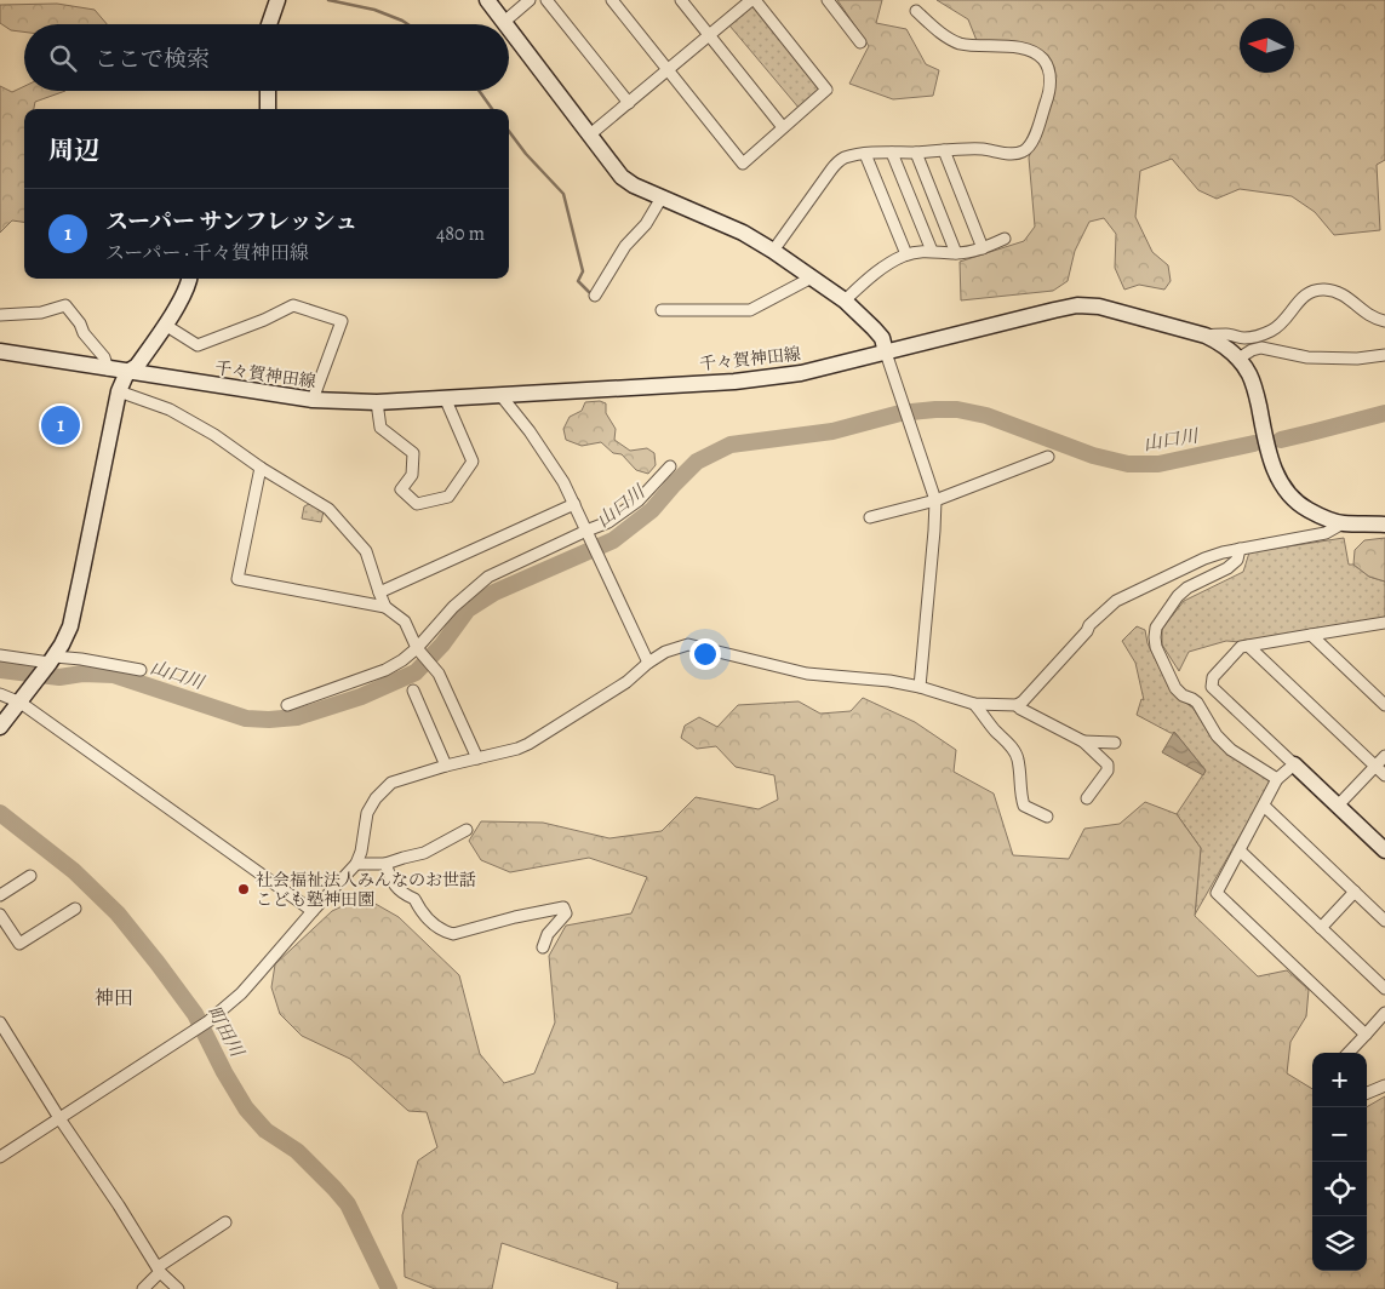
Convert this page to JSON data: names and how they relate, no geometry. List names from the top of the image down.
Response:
{
  "streets": {
    "main road": ["千々賀神田線"]
  },
  "districts": ["神田"],
  "water": ["山口川", "町田川"],
  "places": ["社会福祉法人みんなのお世話 こども塾神田園"],
  "north": "left",
  "page": {
    "search": "ここで検索",
    "heading": "周辺",
    "list": [
      {
        "mark": "1",
        "name": "スーパー サンフレッシュ",
        "note": "スーパー · 千々賀神田線",
        "value": "480 m"
      }
    ],
    "pins": "1",
    "map_buttons": ["+", "−"]
  }
}
